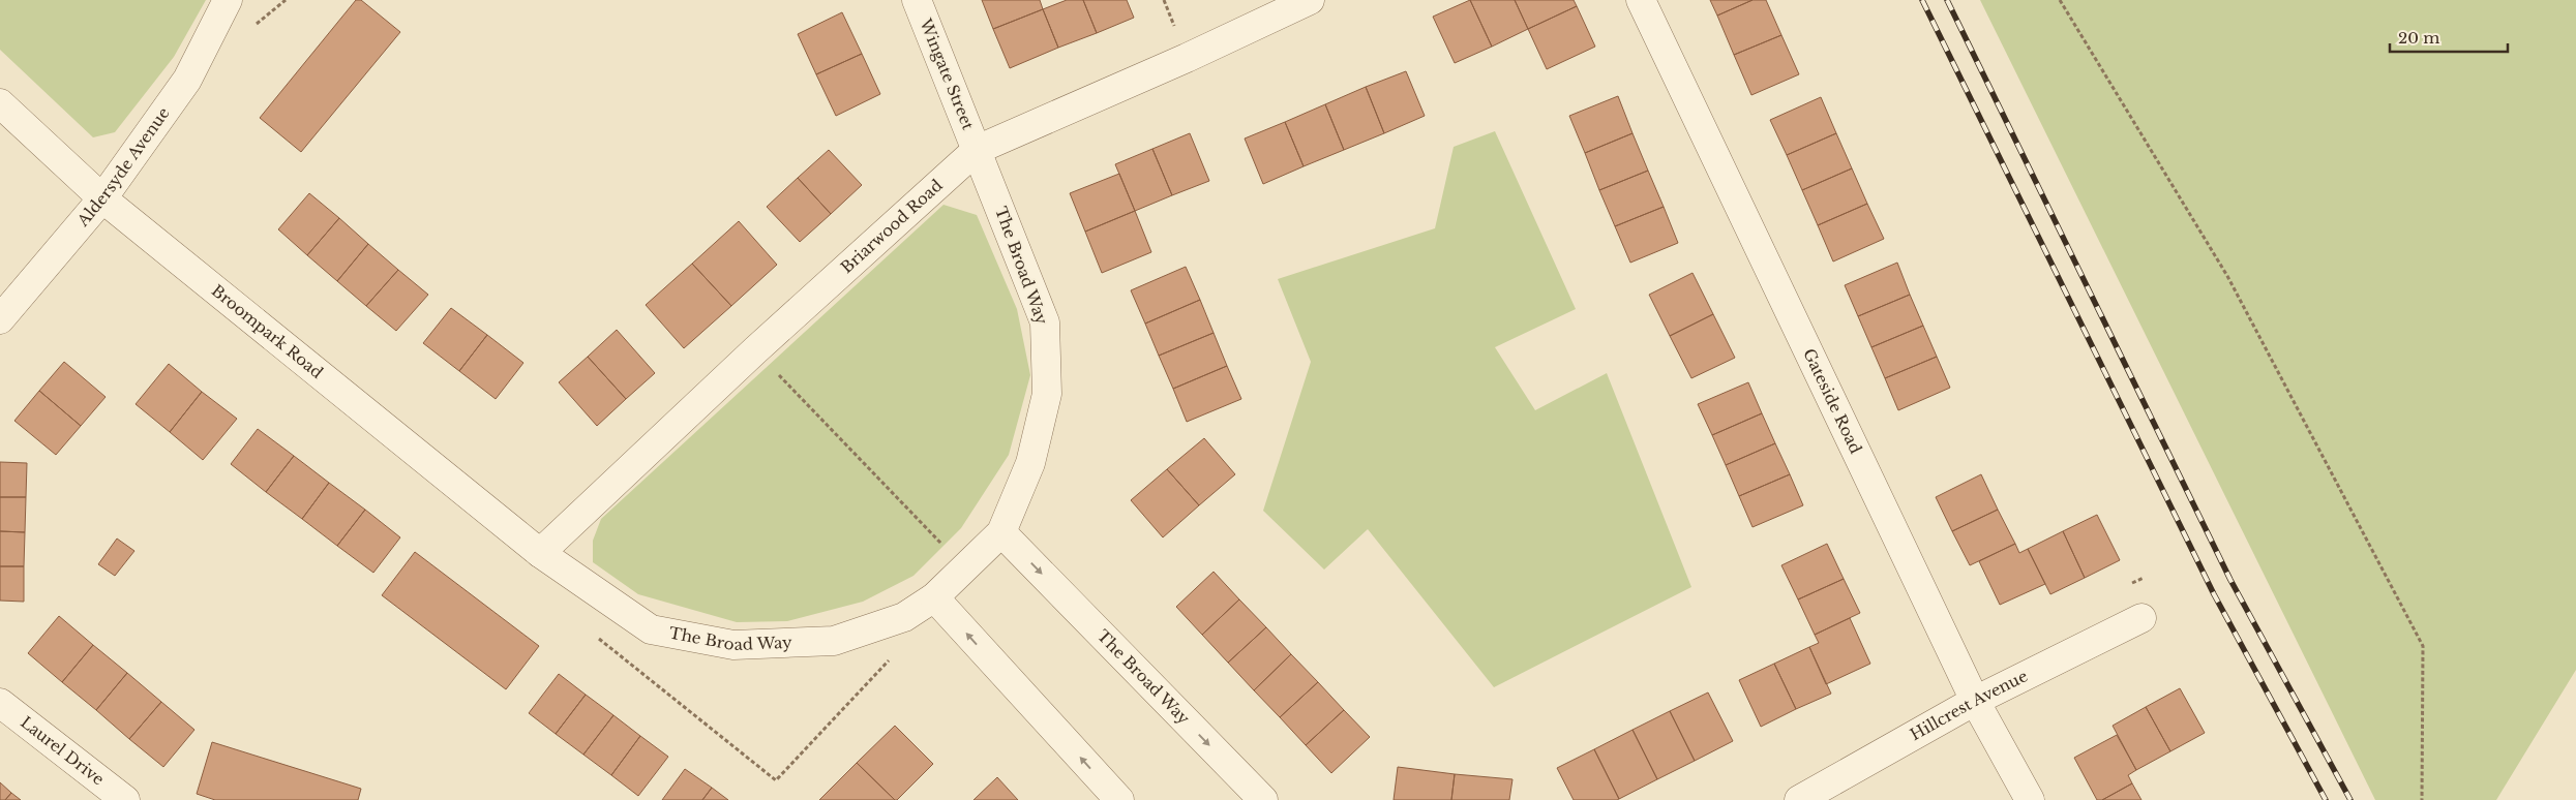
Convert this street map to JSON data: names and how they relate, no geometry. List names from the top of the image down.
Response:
{
  "streets": {
    "street": [
      "Wingate Street",
      "Aldersyde Avenue",
      "Briarwood Road",
      "The Broad Way",
      "Broompark Road",
      "Gateside Road",
      "Hillcrest Avenue",
      "Laurel Drive"
    ]
  },
  "crossings": [
    ["Wingate Street", "Briarwood Road"],
    ["Wingate Street", "The Broad Way"],
    ["Aldersyde Avenue", "Broompark Road"],
    ["Briarwood Road", "The Broad Way"],
    ["Briarwood Road", "Broompark Road"],
    ["The Broad Way", "Broompark Road"],
    ["Gateside Road", "Hillcrest Avenue"]
  ],
  "scale_bar": "20 m"
}
